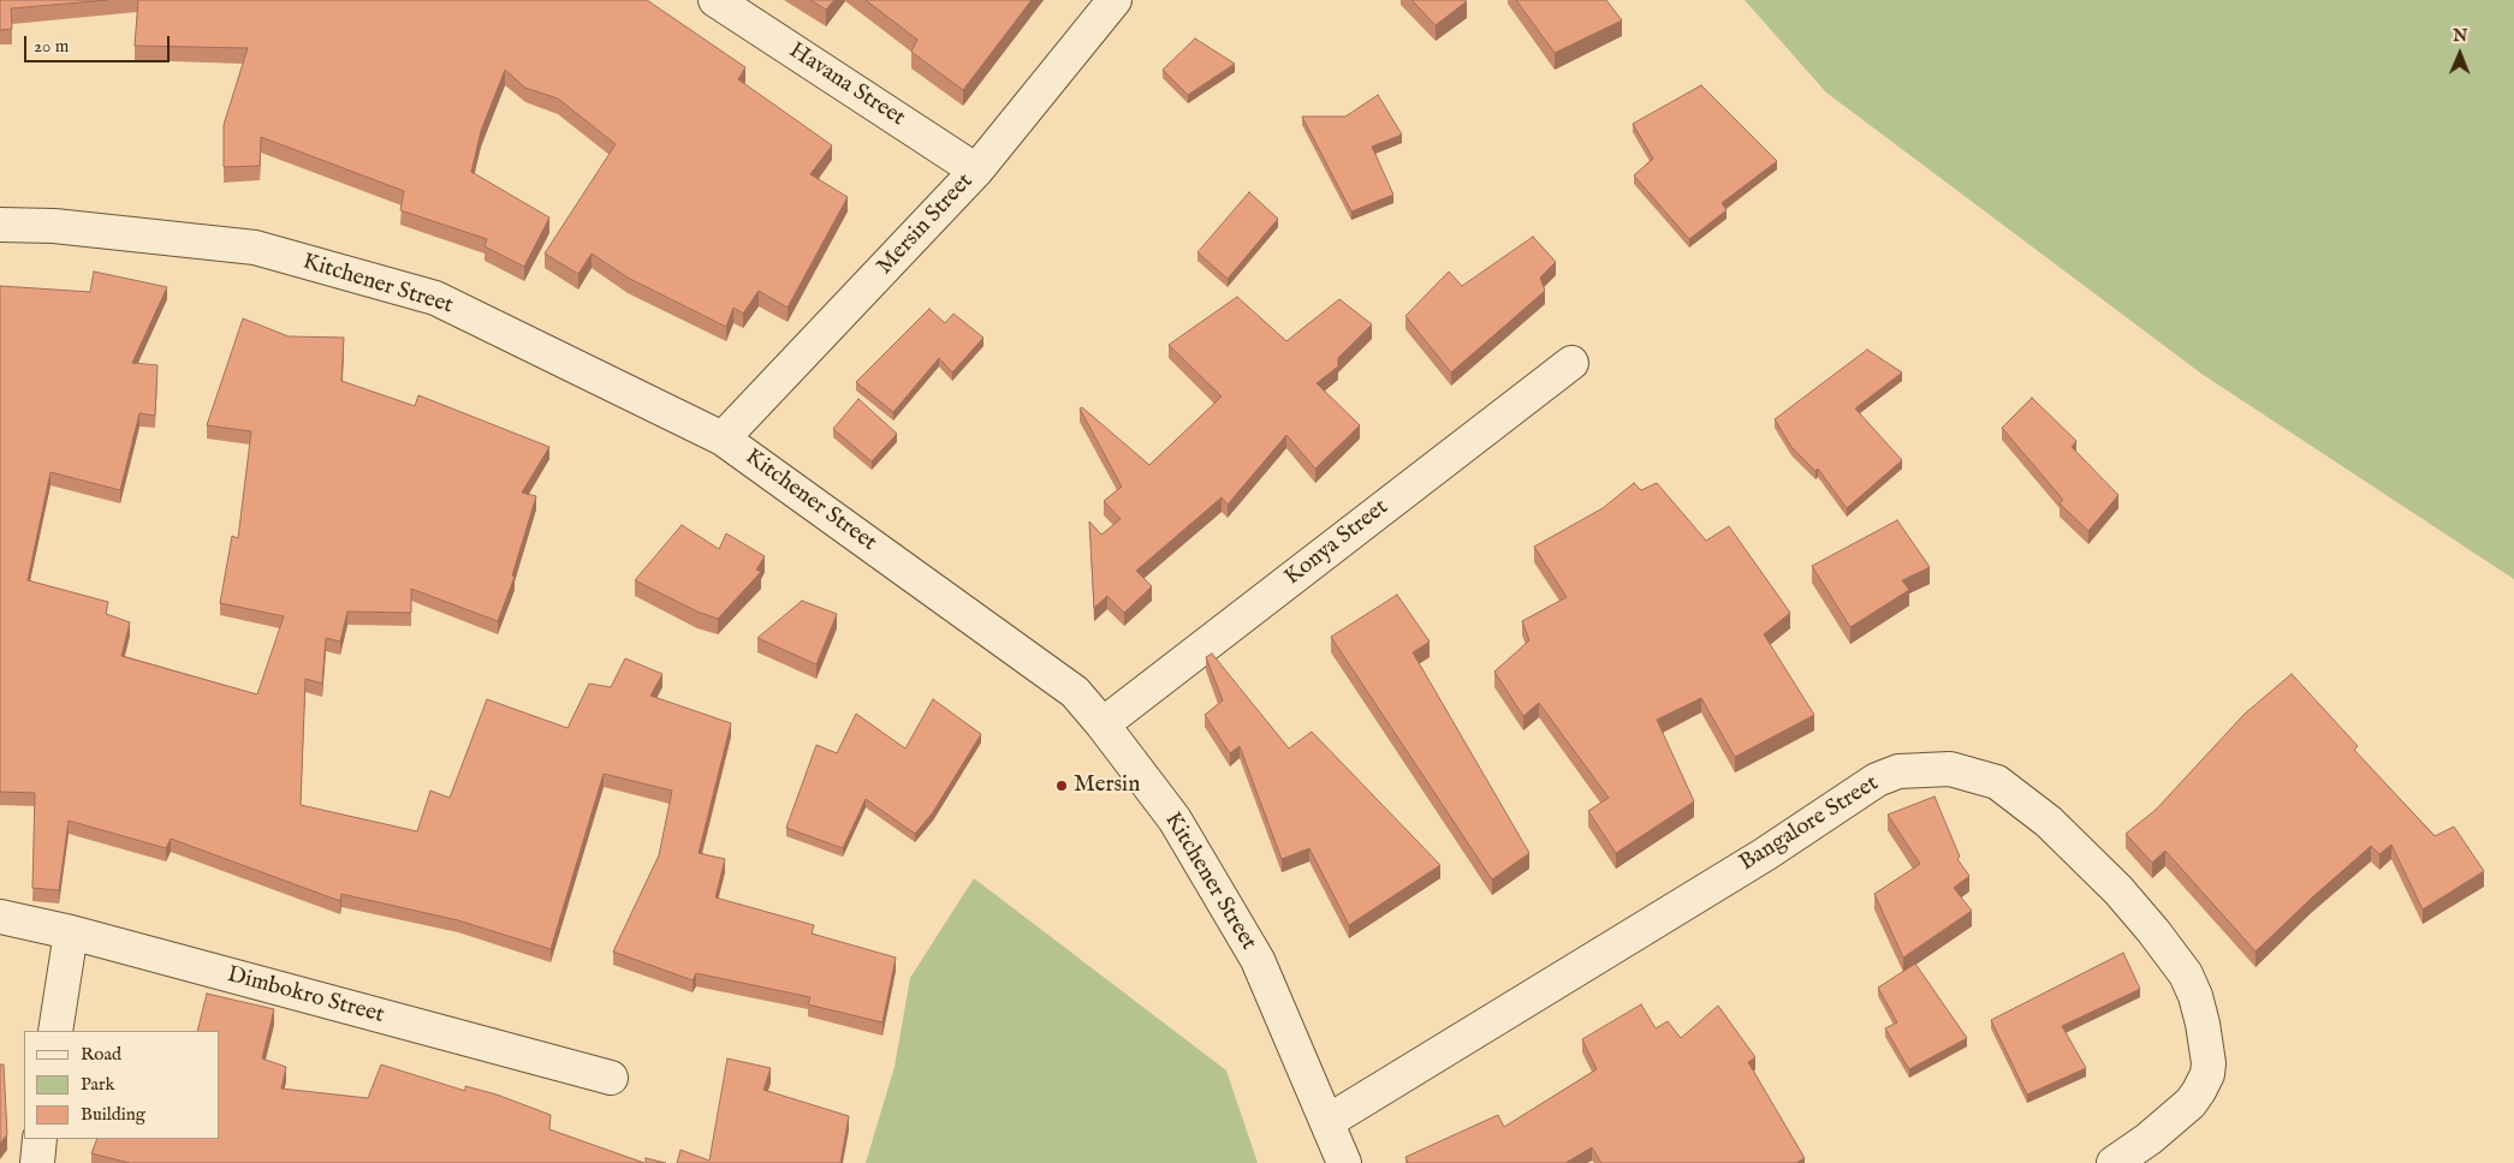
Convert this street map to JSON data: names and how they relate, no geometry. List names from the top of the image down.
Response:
{
  "streets": {
    "street": [
      "Havana Street",
      "Mersin Street",
      "Kitchener Street",
      "Konya Street",
      "Bangalore Street",
      "Dimbokro Street"
    ]
  },
  "crossings": [
    ["Havana Street", "Mersin Street"],
    ["Mersin Street", "Kitchener Street"],
    ["Kitchener Street", "Konya Street"],
    ["Kitchener Street", "Bangalore Street"]
  ],
  "places": ["Mersin"],
  "legend": ["Road", "Park", "Building"],
  "scale_bar": "20 m",
  "north": "top"
}
